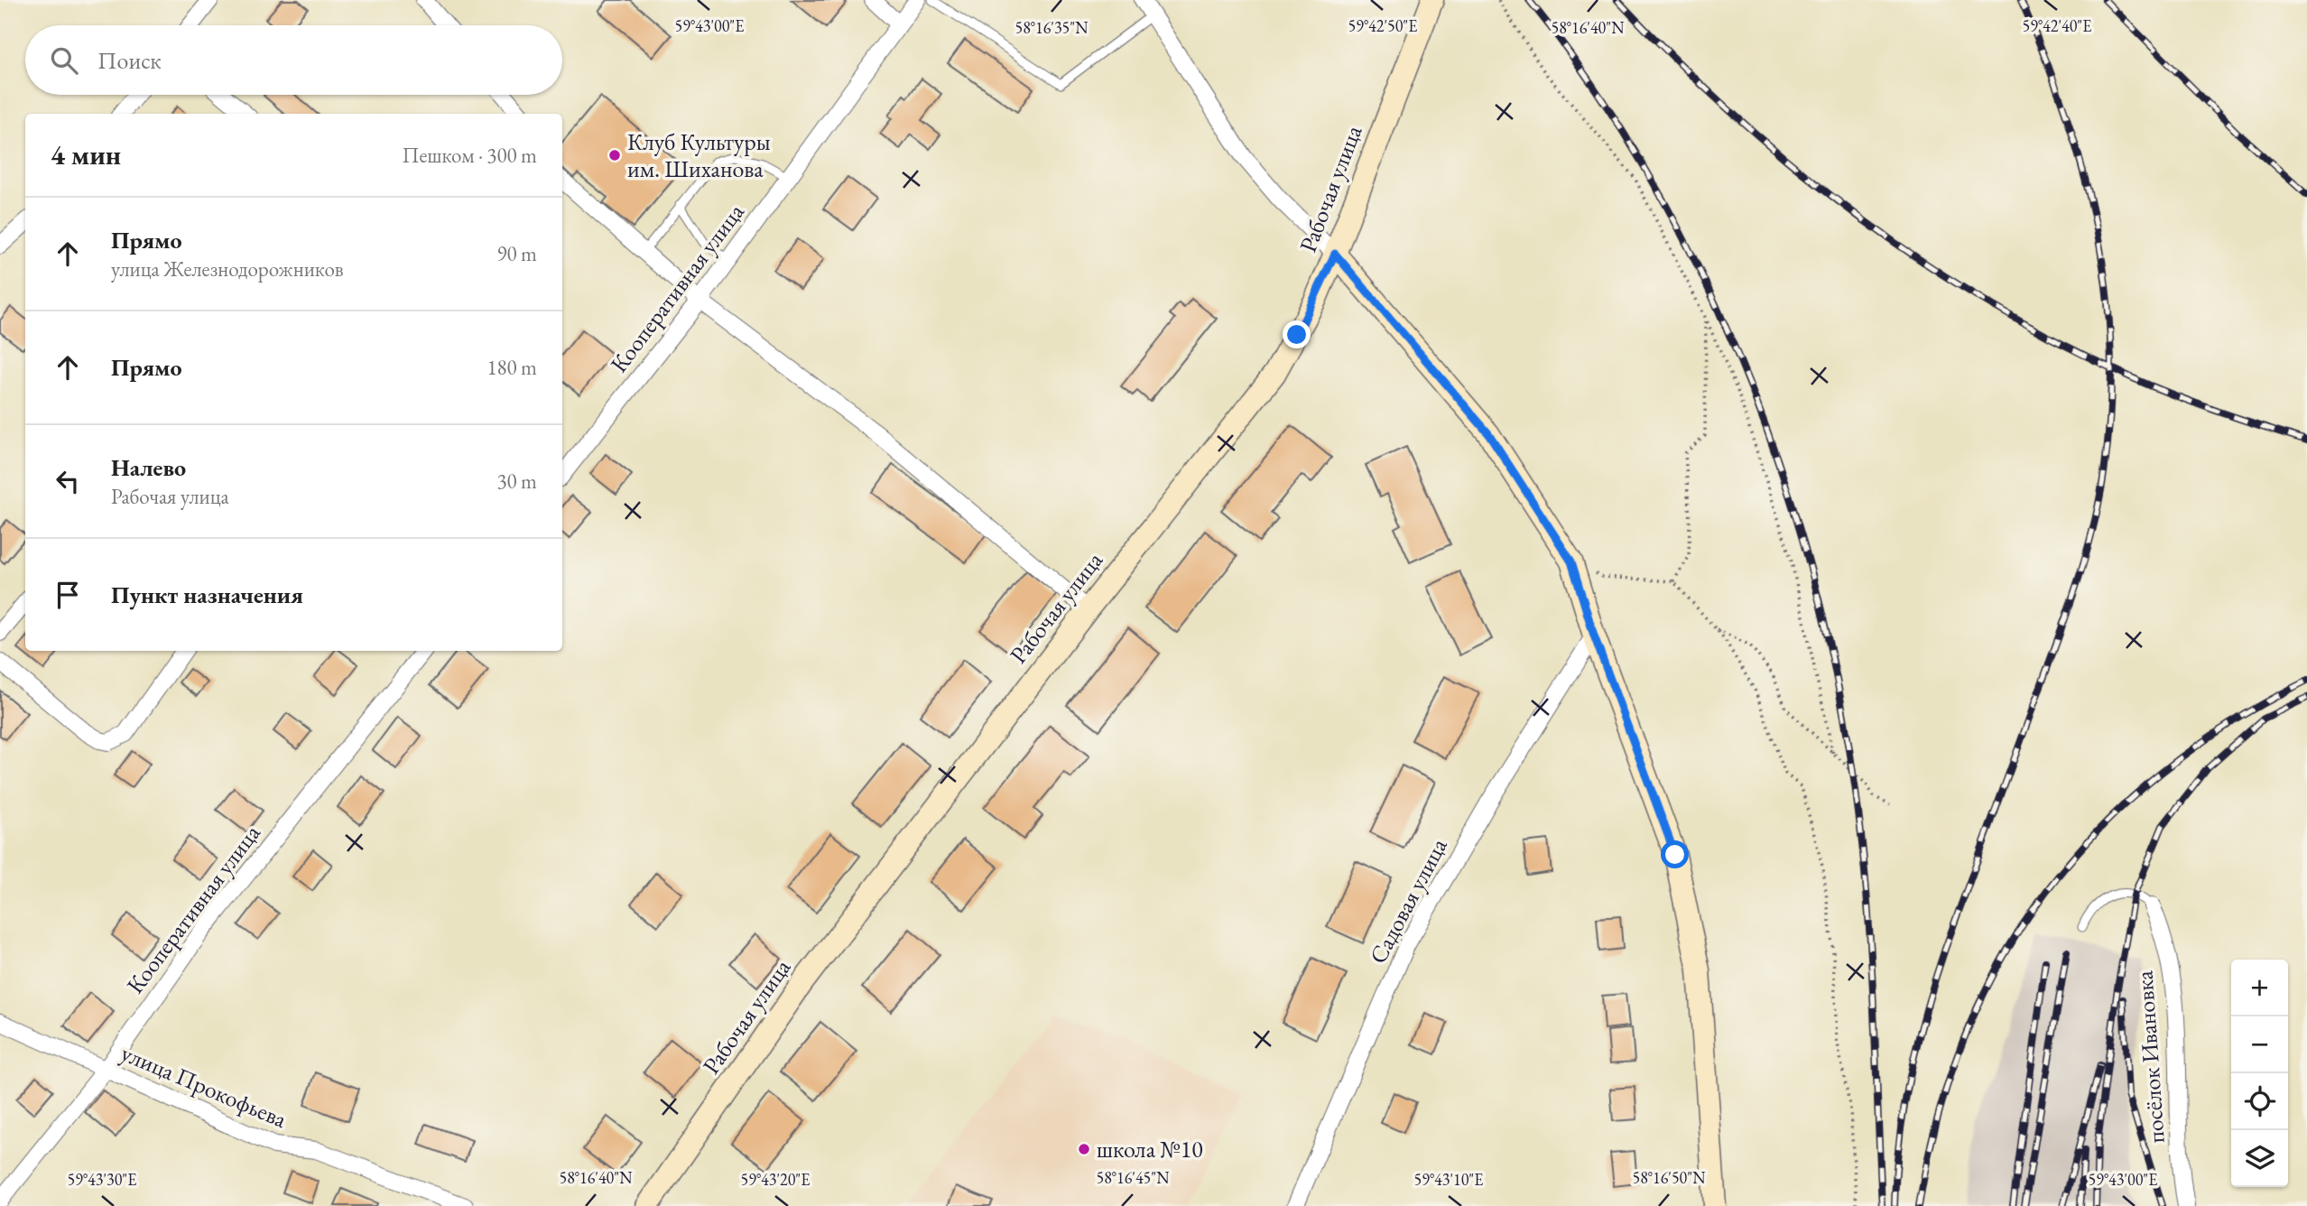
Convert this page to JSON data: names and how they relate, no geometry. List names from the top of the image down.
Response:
{
  "streets": {
    "street": [
      "Рабочая улица",
      "Кооперативная улица",
      "Садовая улица",
      "посёлок Ивановка",
      "улица Прокофьева"
    ]
  },
  "crossings": [
    ["Кооперативная улица", "улица Прокофьева"]
  ],
  "places": ["Клуб Культуры им. Шиханова", "школа №10"],
  "page": {
    "search": "Поиск",
    "heading": ["4 мин", "Пешком · 300 m"],
    "list": [
      ["Прямо", "улица Железнодорожников", "90 m"],
      ["Прямо", "180 m"],
      ["Налево", "Рабочая улица", "30 m"],
      "Пункт назначения"
    ],
    "map_buttons": ["+", "−"]
  },
  "coordinates": [
    "59°42'40\"E",
    "59°43'00\"E",
    "59°42'50\"E",
    "58°16'35\"N",
    "58°16'40\"N",
    "58°16'45\"N",
    "58°16'50\"N",
    "59°43'30\"E",
    "59°43'20\"E",
    "59°43'10\"E"
  ]
}
